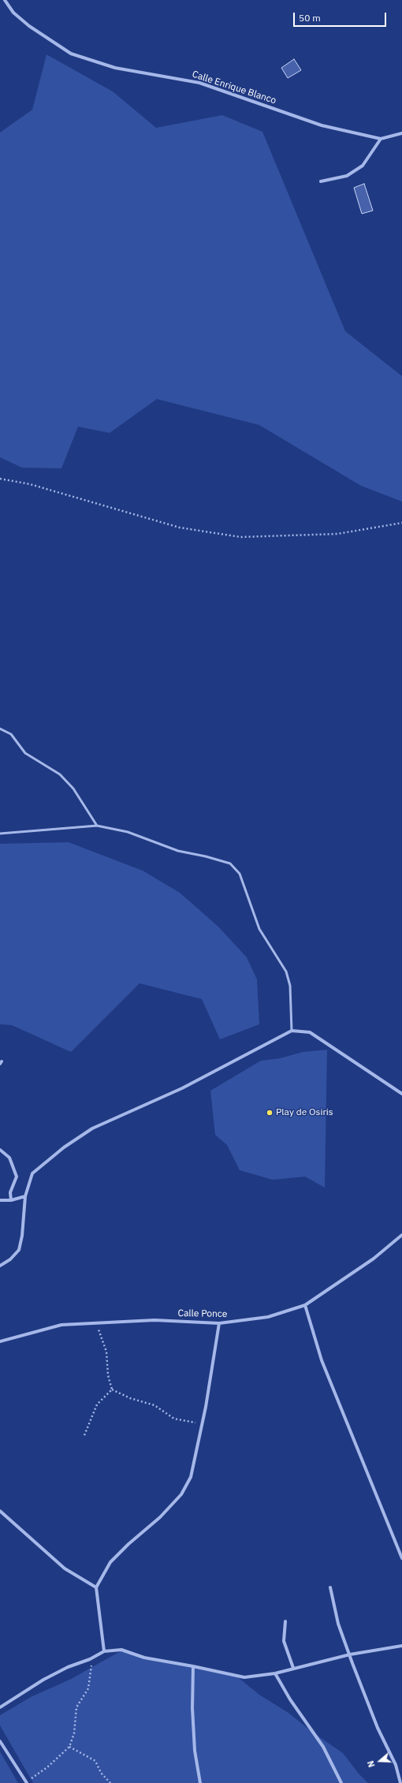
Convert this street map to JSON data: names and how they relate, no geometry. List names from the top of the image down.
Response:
{
  "streets": {
    "street": ["Calle Enrique Blanco", "Calle Ponce"]
  },
  "places": ["Play de Osiris"],
  "scale_bar": "50 m",
  "north": "left"
}
